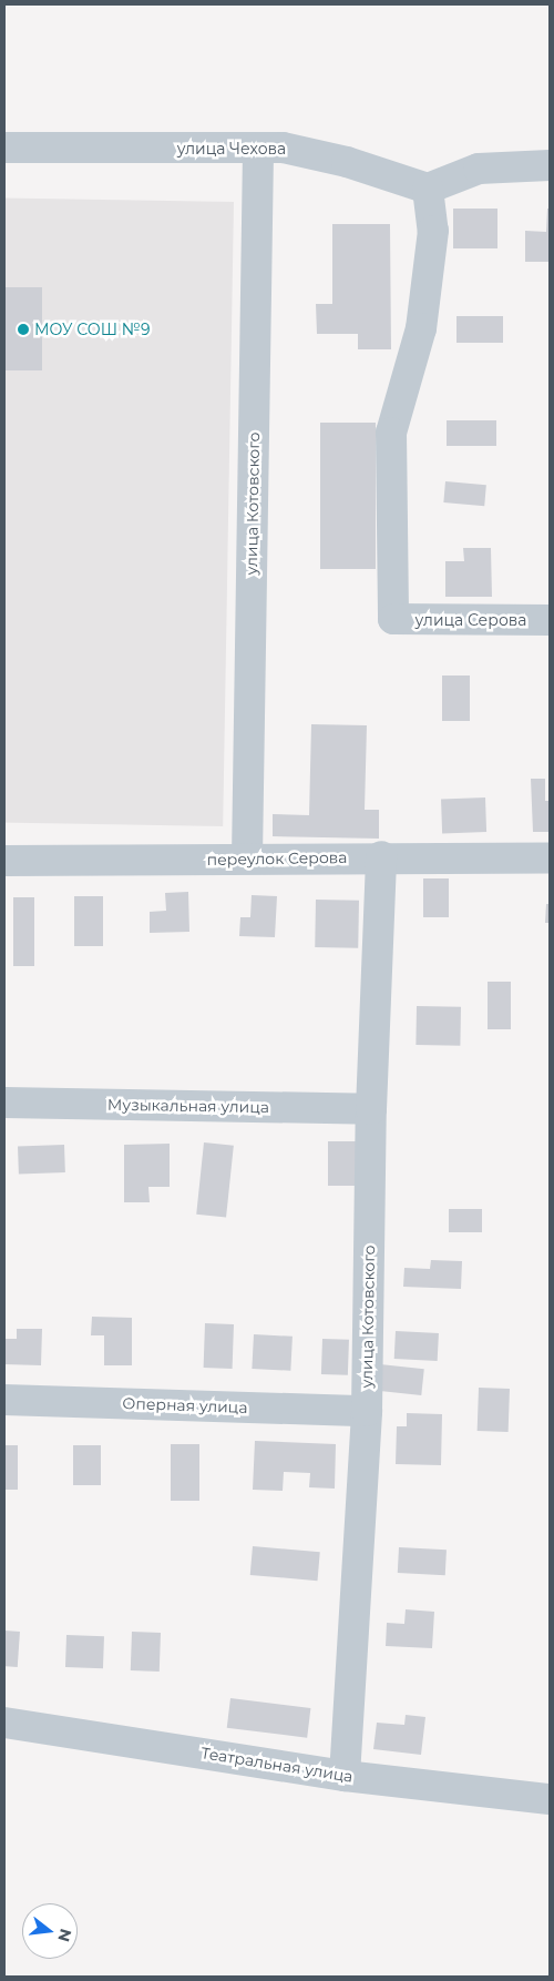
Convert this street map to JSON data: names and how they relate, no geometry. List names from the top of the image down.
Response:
{
  "streets": {
    "street": [
      "улица Чехова",
      "улица Котовского",
      "улица Серова",
      "переулок Серова",
      "Музыкальная улица",
      "Оперная улица",
      "Театральная улица"
    ]
  },
  "crossings": [
    ["улица Чехова", "улица Котовского"],
    ["улица Чехова", "улица Серова"],
    ["улица Котовского", "переулок Серова"],
    ["улица Котовского", "Музыкальная улица"],
    ["улица Котовского", "Оперная улица"],
    ["улица Котовского", "Театральная улица"]
  ],
  "places": ["МОУ СОШ №9"],
  "north": "right"
}
